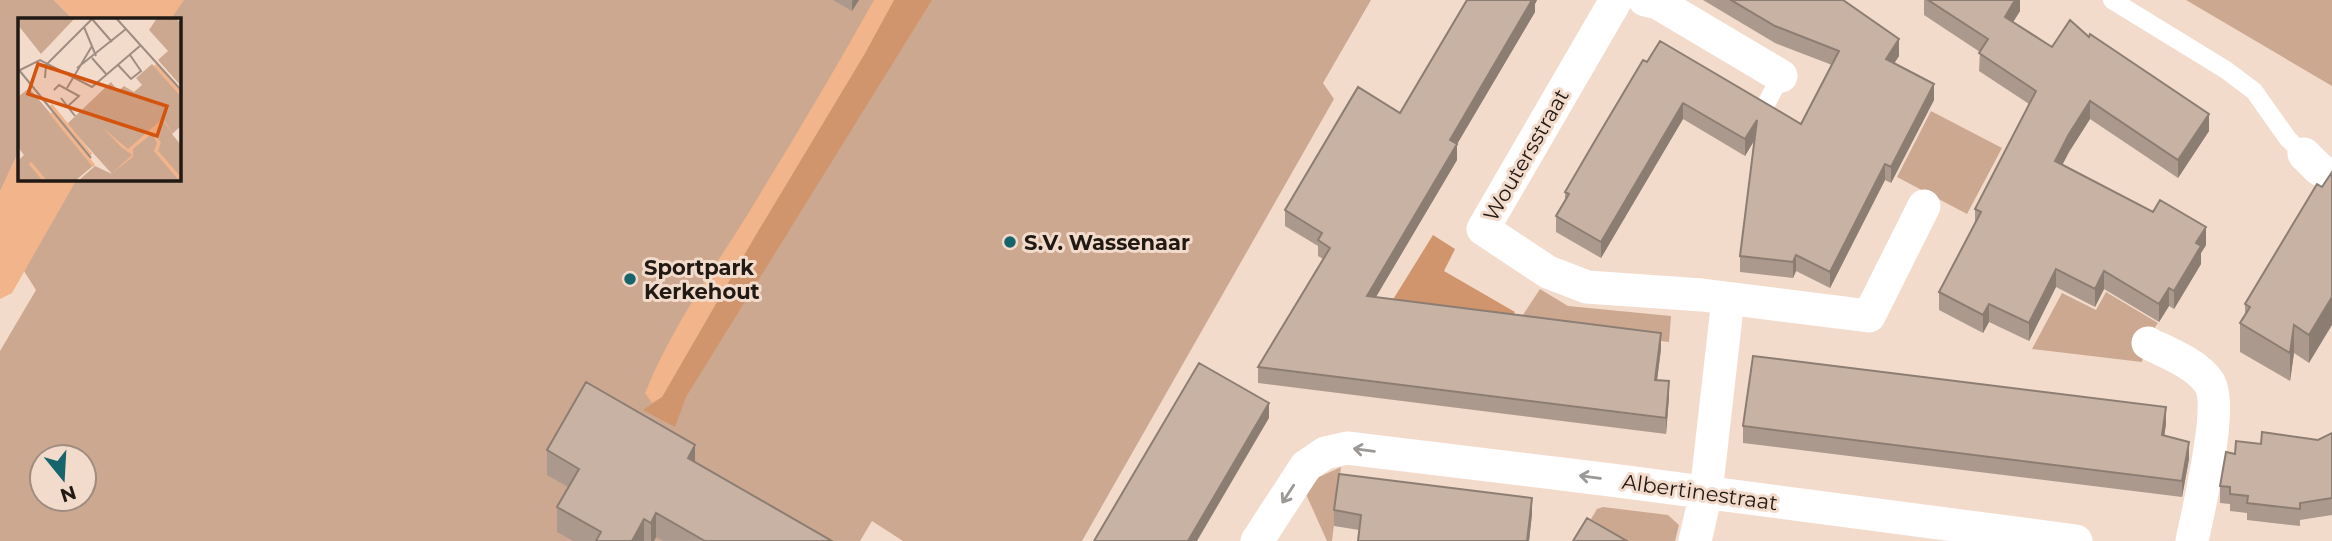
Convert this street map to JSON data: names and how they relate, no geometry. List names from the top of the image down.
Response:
{
  "streets": {
    "street": ["Woutersstraat", "Albertinestraat"]
  },
  "one_way": ["Albertinestraat"],
  "places": ["S.V. Wassenaar", "Sportpark Kerkehout"],
  "north": "bottom"
}
